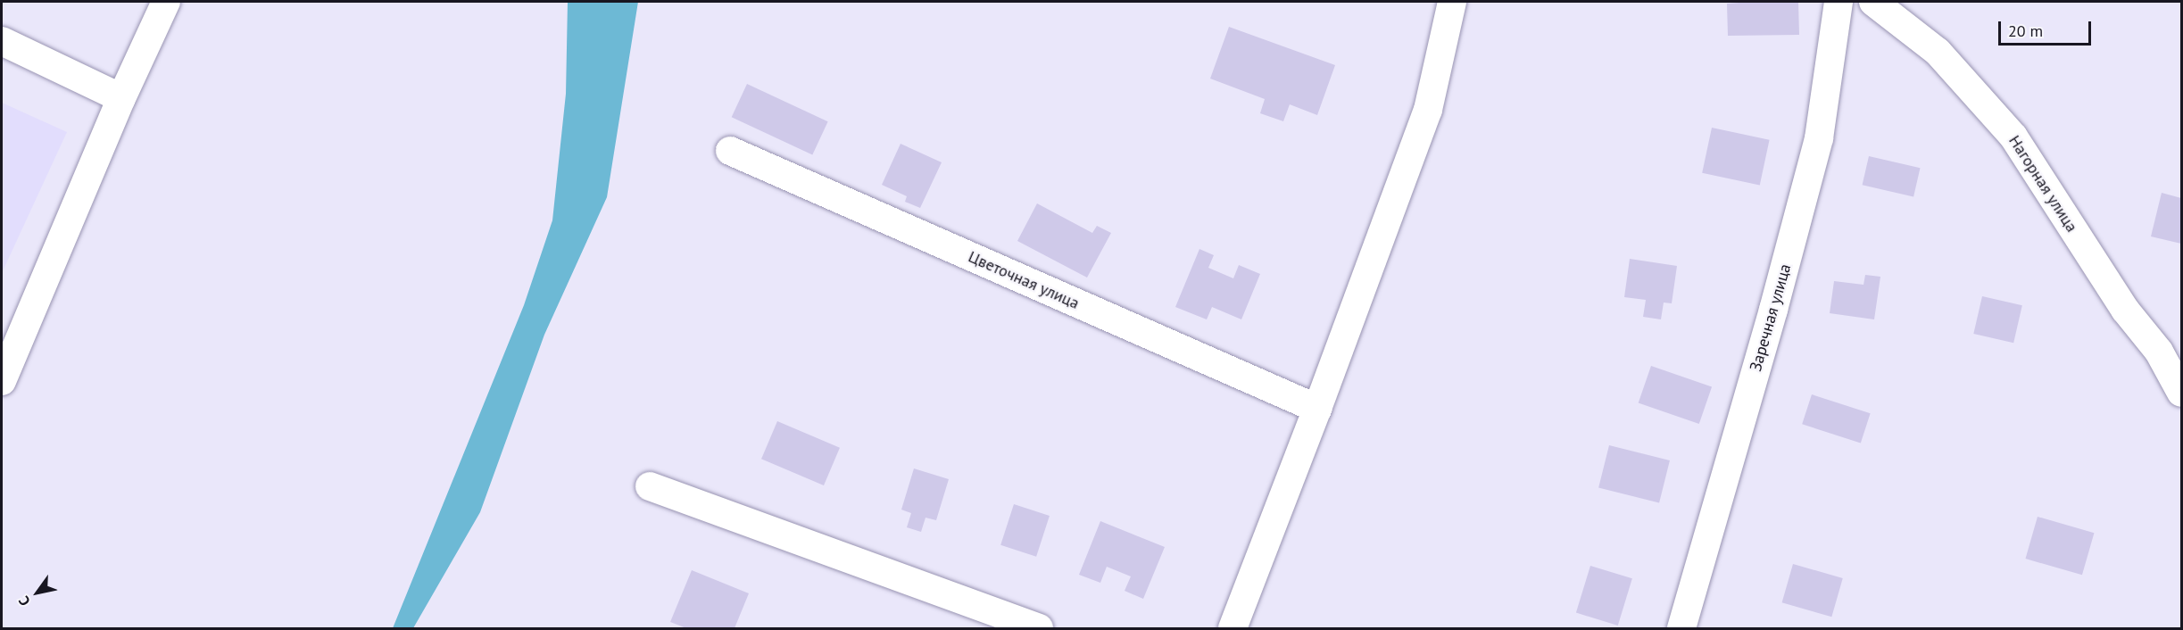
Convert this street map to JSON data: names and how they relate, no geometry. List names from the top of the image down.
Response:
{
  "streets": {
    "street": ["Нагорная улица", "Цветочная улица", "Заречная улица"]
  },
  "scale_bar": "20 m",
  "north": "bottom left"
}
